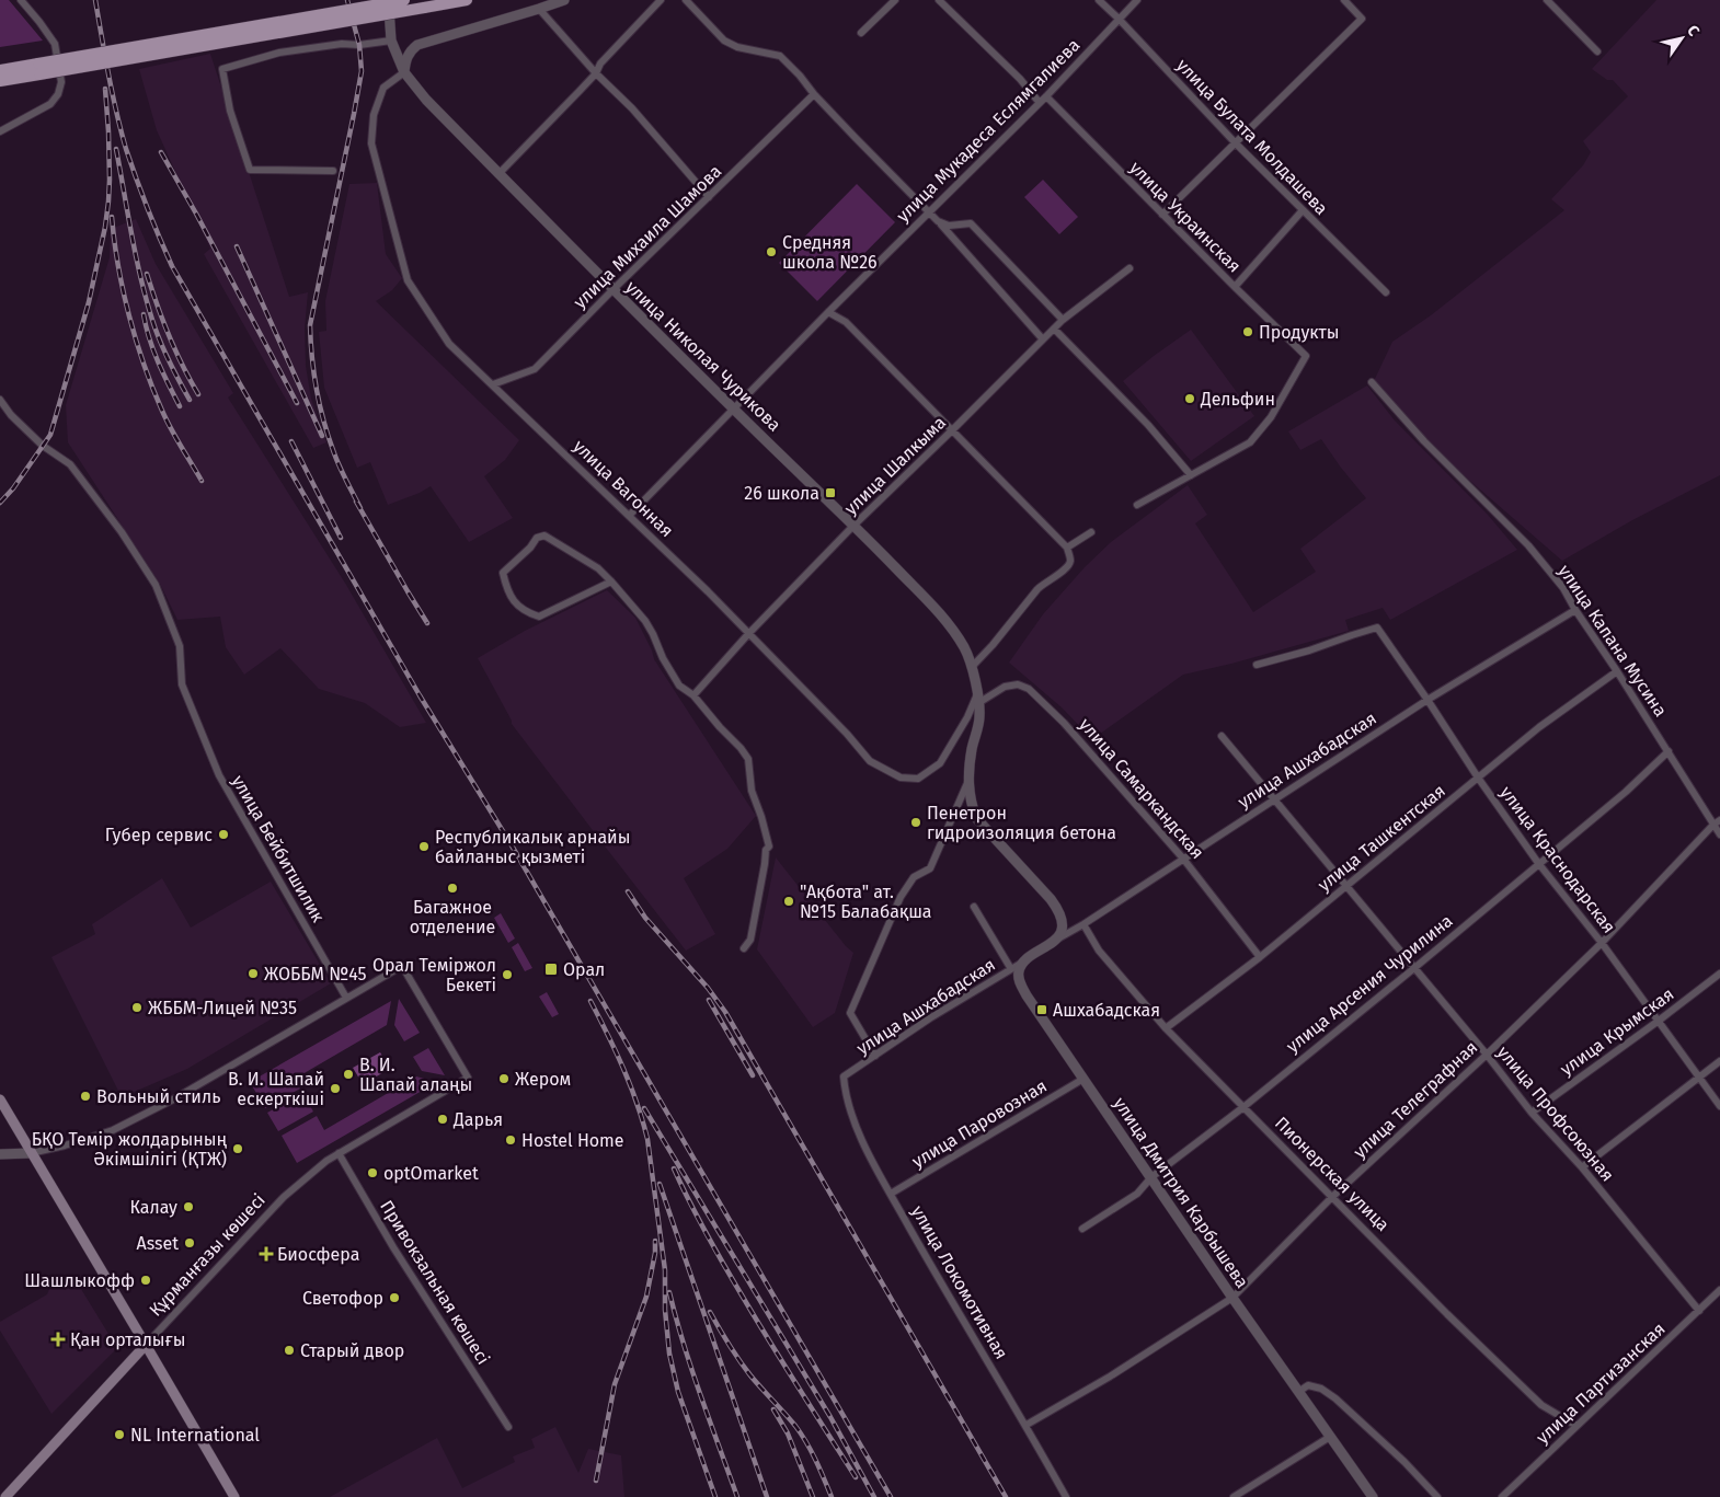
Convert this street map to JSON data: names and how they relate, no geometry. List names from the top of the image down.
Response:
{
  "streets": {
    "main road": ["Құрманғазы көшесі"],
    "street": [
      "улица Мукадеса Еслямгалиева",
      "улица Булата Молдашева",
      "улица Украинская",
      "улица Михаила Шамова",
      "улица Николая Чурикова",
      "улица Шалкыма",
      "улица Вагонная",
      "улица Капана Мусина",
      "улица Ашхабадская",
      "улица Самаркандская",
      "улица Ташкентская",
      "улица Бейбитшилик",
      "улица Краснодарская",
      "улица Арсения Чурилина",
      "улица Крымская",
      "улица Телеграфная",
      "улица Профсоюзная",
      "улица Паровозная",
      "Пионерская улица",
      "улица Дмитрия Карбышева",
      "Привокзальная көшесі",
      "улица Локомотивная",
      "улица Партизанская"
    ]
  },
  "crossings": [
    ["улица Мукадеса Еслямгалиева", "улица Булата Молдашева"],
    ["улица Мукадеса Еслямгалиева", "улица Украинская"],
    ["улица Мукадеса Еслямгалиева", "улица Николая Чурикова"],
    ["улица Мукадеса Еслямгалиева", "улица Вагонная"],
    ["улица Михаила Шамова", "улица Николая Чурикова"],
    ["улица Михаила Шамова", "улица Вагонная"],
    ["улица Николая Чурикова", "улица Шалкыма"],
    ["улица Николая Чурикова", "улица Вагонная"],
    ["улица Николая Чурикова", "улица Ашхабадская"],
    ["улица Николая Чурикова", "улица Самаркандская"],
    ["улица Шалкыма", "улица Вагонная"],
    ["улица Вагонная", "улица Самаркандская"],
    ["улица Капана Мусина", "улица Ашхабадская"],
    ["улица Капана Мусина", "улица Ташкентская"],
    ["улица Капана Мусина", "улица Арсения Чурилина"],
    ["улица Капана Мусина", "улица Телеграфная"],
    ["улица Ашхабадская", "улица Самаркандская"],
    ["улица Ашхабадская", "улица Краснодарская"],
    ["улица Ашхабадская", "улица Профсоюзная"],
    ["улица Ашхабадская", "Пионерская улица"],
    ["улица Ашхабадская", "улица Дмитрия Карбышева"],
    ["улица Ашхабадская", "улица Локомотивная"],
    ["улица Самаркандская", "улица Ташкентская"],
    ["улица Ташкентская", "улица Краснодарская"],
    ["улица Ташкентская", "улица Профсоюзная"],
    ["улица Ташкентская", "Пионерская улица"],
    ["улица Бейбитшилик", "Құрманғазы көшесі"],
    ["улица Краснодарская", "улица Арсения Чурилина"],
    ["улица Краснодарская", "улица Крымская"],
    ["улица Краснодарская", "улица Телеграфная"],
    ["улица Арсения Чурилина", "улица Профсоюзная"],
    ["улица Арсения Чурилина", "Пионерская улица"],
    ["улица Арсения Чурилина", "улица Дмитрия Карбышева"],
    ["улица Крымская", "улица Профсоюзная"],
    ["улица Телеграфная", "улица Профсоюзная"],
    ["улица Телеграфная", "Пионерская улица"],
    ["улица Телеграфная", "улица Дмитрия Карбышева"],
    ["улица Телеграфная", "улица Локомотивная"],
    ["улица Профсоюзная", "улица Партизанская"],
    ["улица Паровозная", "улица Дмитрия Карбышева"],
    ["улица Паровозная", "улица Локомотивная"],
    ["Пионерская улица", "улица Партизанская"],
    ["Құрманғазы көшесі", "Привокзальная көшесі"]
  ],
  "places": {
    "other": [
      "Средняя школа №26",
      "Продукты",
      "Дельфин",
      "Пенетрон гидроизоляция бетона",
      "Губер сервис",
      "Республикалық арнайы байланыс қызметі",
      "Багажное отделение",
      "\"Ақбота\" ат. №15 Балабақша",
      "ЖОББМ №45",
      "Орал Теміржол Бекеті",
      "ЖББМ-Лицей №35",
      "В. И. Шапай алаңы",
      "Жером",
      "В. И. Шапай ескерткіші",
      "Вольный стиль",
      "Дарья",
      "Hostel Home",
      "БҚО Темір жолдарының Әкімшілігі (ҚТЖ)",
      "optOmarket",
      "Калау",
      "Asset",
      "Шашлыкофф",
      "Светофор",
      "Старый двор",
      "NL International"
    ],
    "transit": ["26 школа", "Орал", "Ашхабадская"],
    "health": ["Биосфера", "Қан орталығы"]
  },
  "north": "top right"
}
